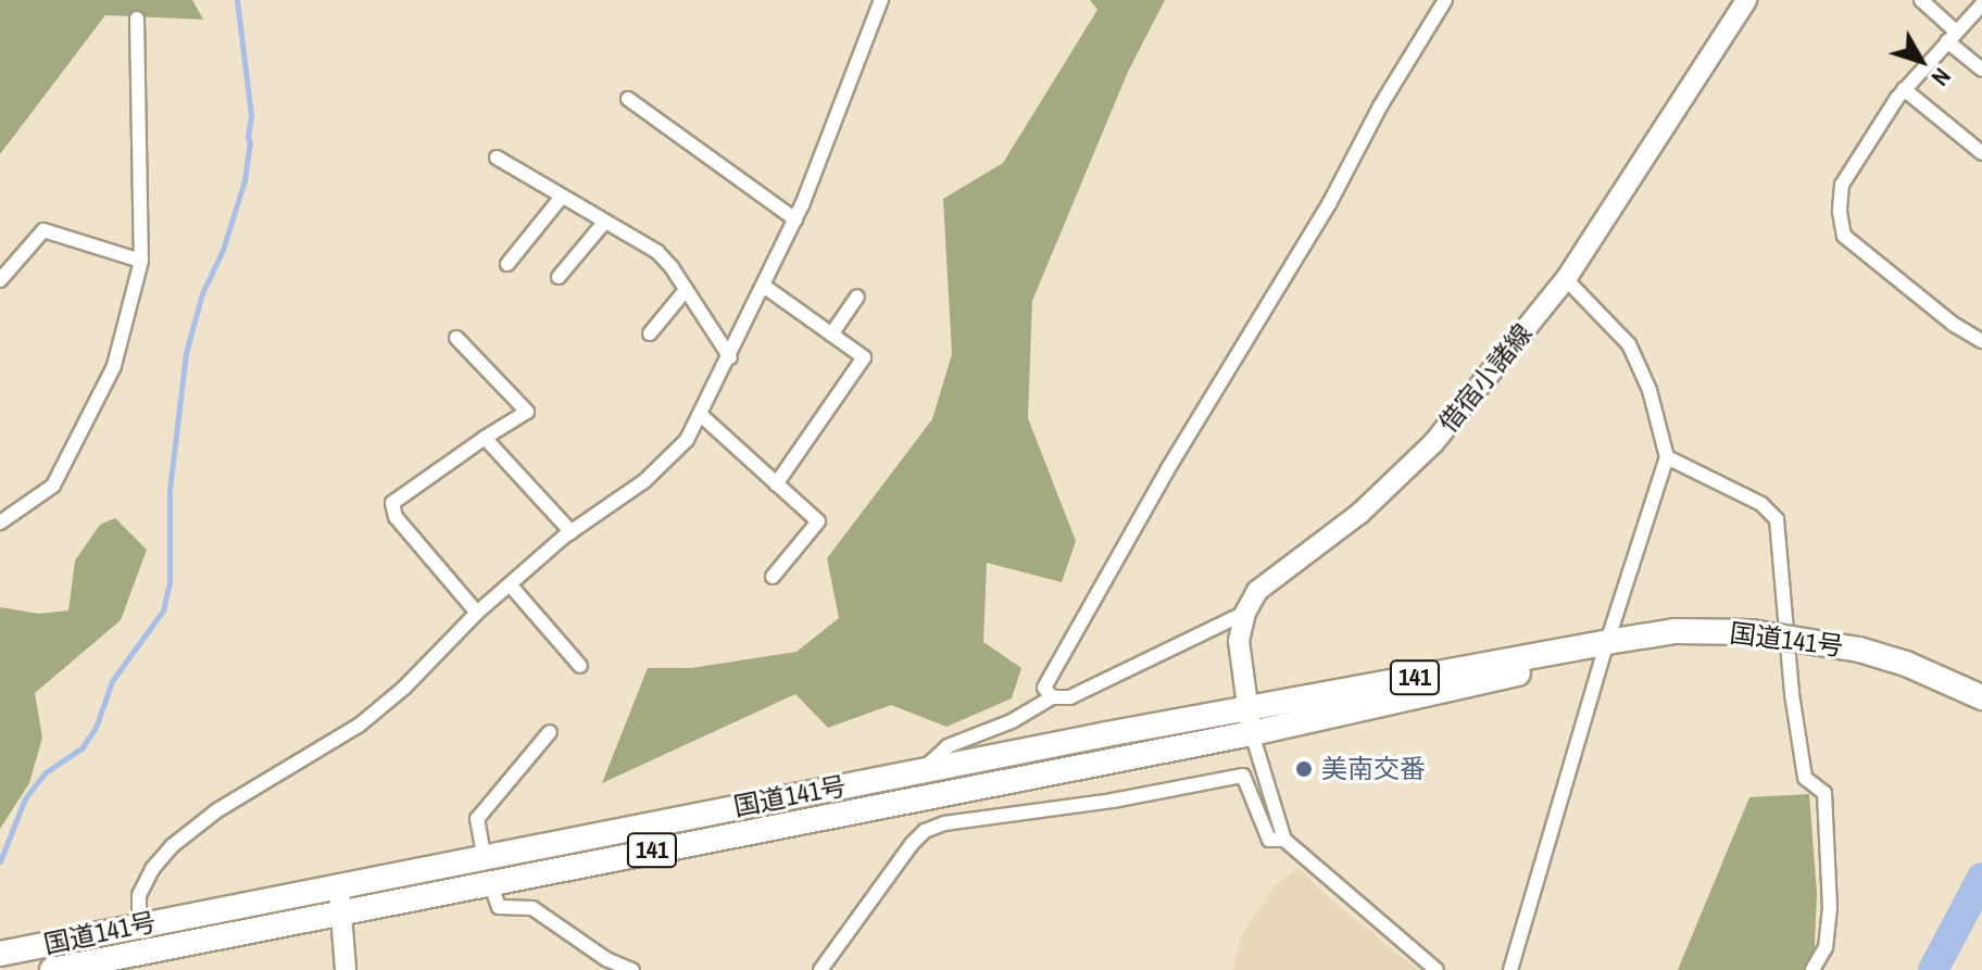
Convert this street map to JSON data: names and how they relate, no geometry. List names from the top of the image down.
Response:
{
  "streets": {
    "highway": ["国道141号", "141"],
    "main road": ["借宿小諸線"]
  },
  "places": ["美南交番"],
  "north": "bottom right"
}
